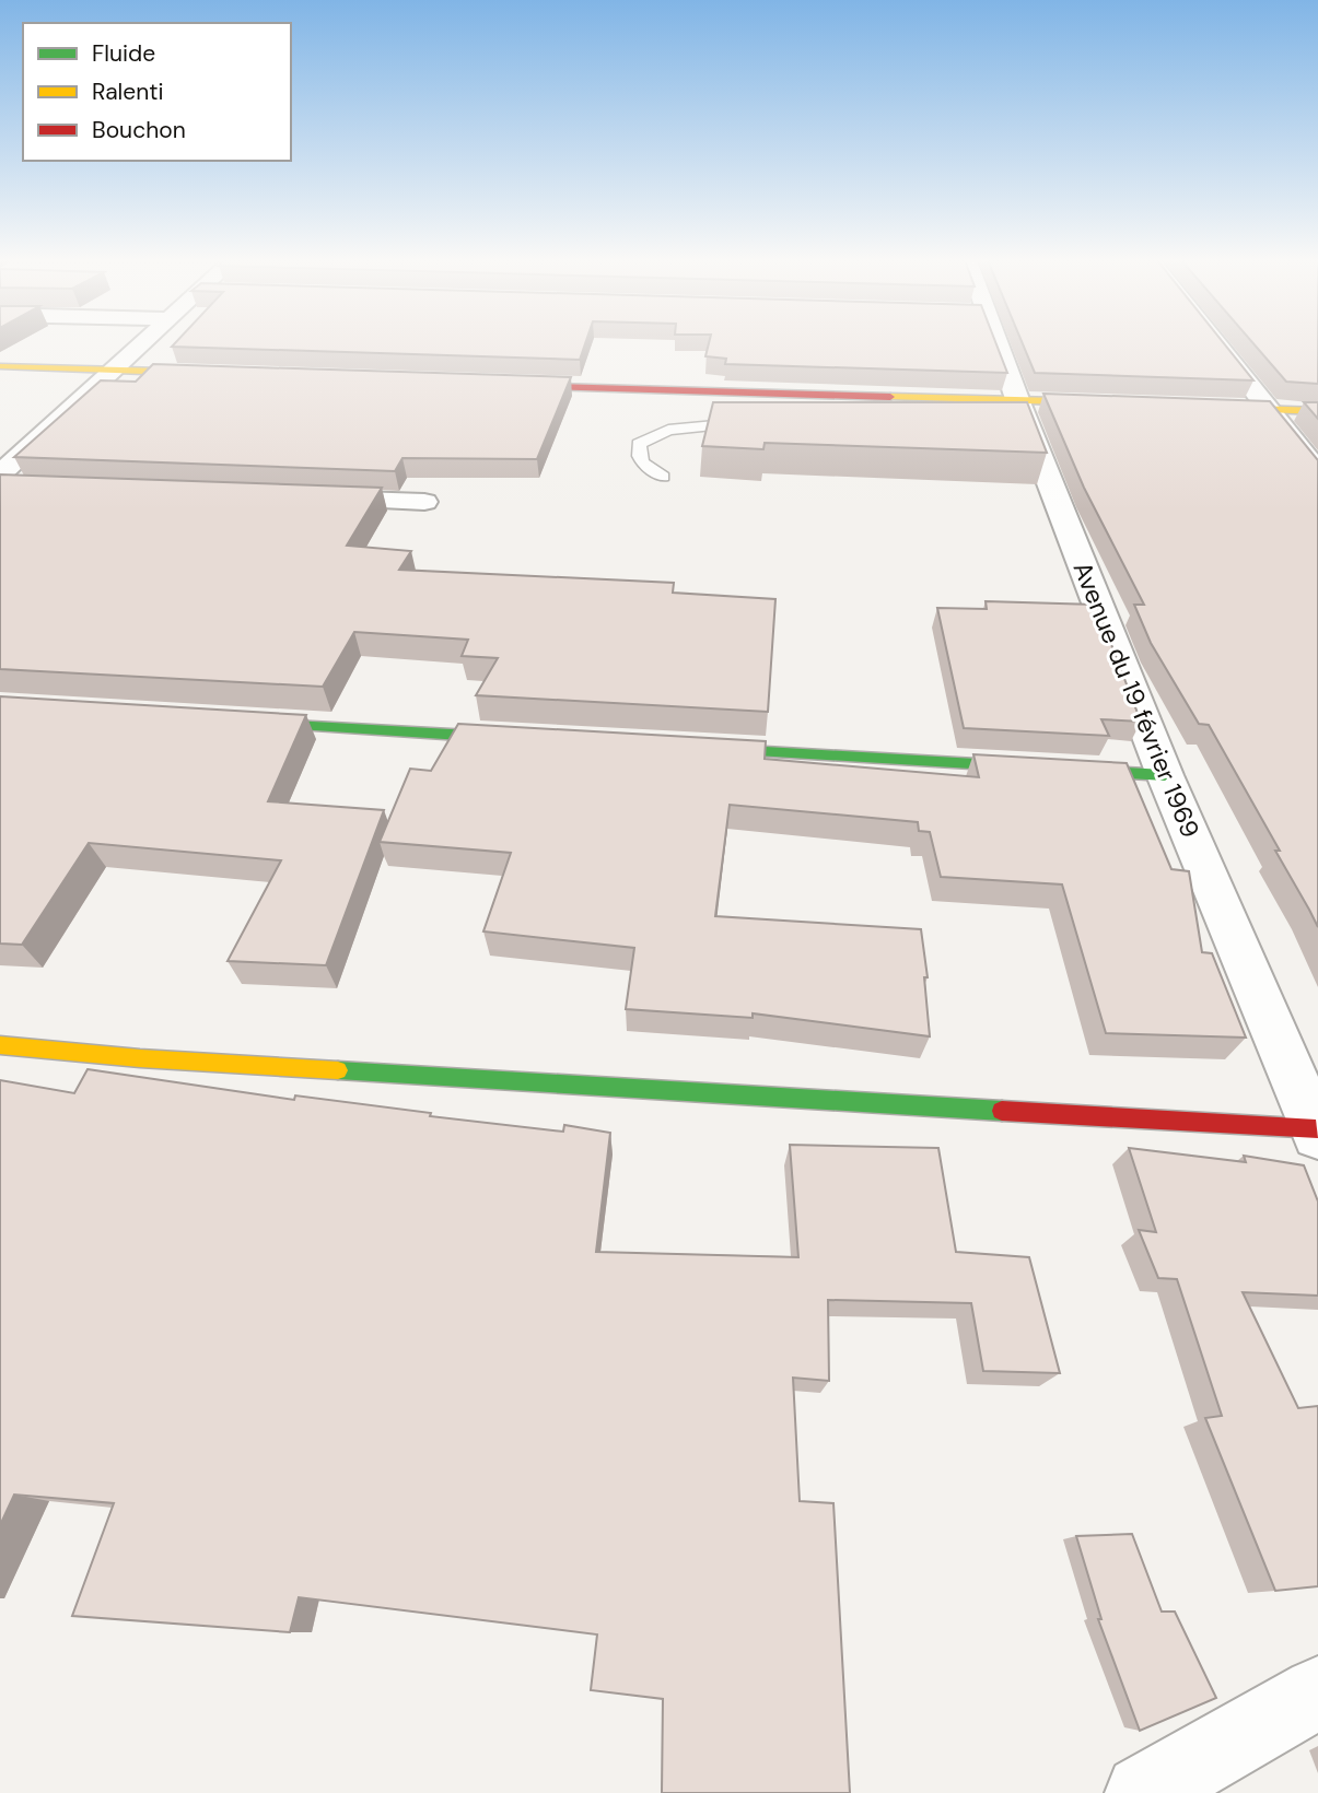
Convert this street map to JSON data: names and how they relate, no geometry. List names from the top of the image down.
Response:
{
  "streets": {
    "street": ["Avenue du 19 février 1969"]
  },
  "legend": ["Fluide", "Ralenti", "Bouchon"]
}
